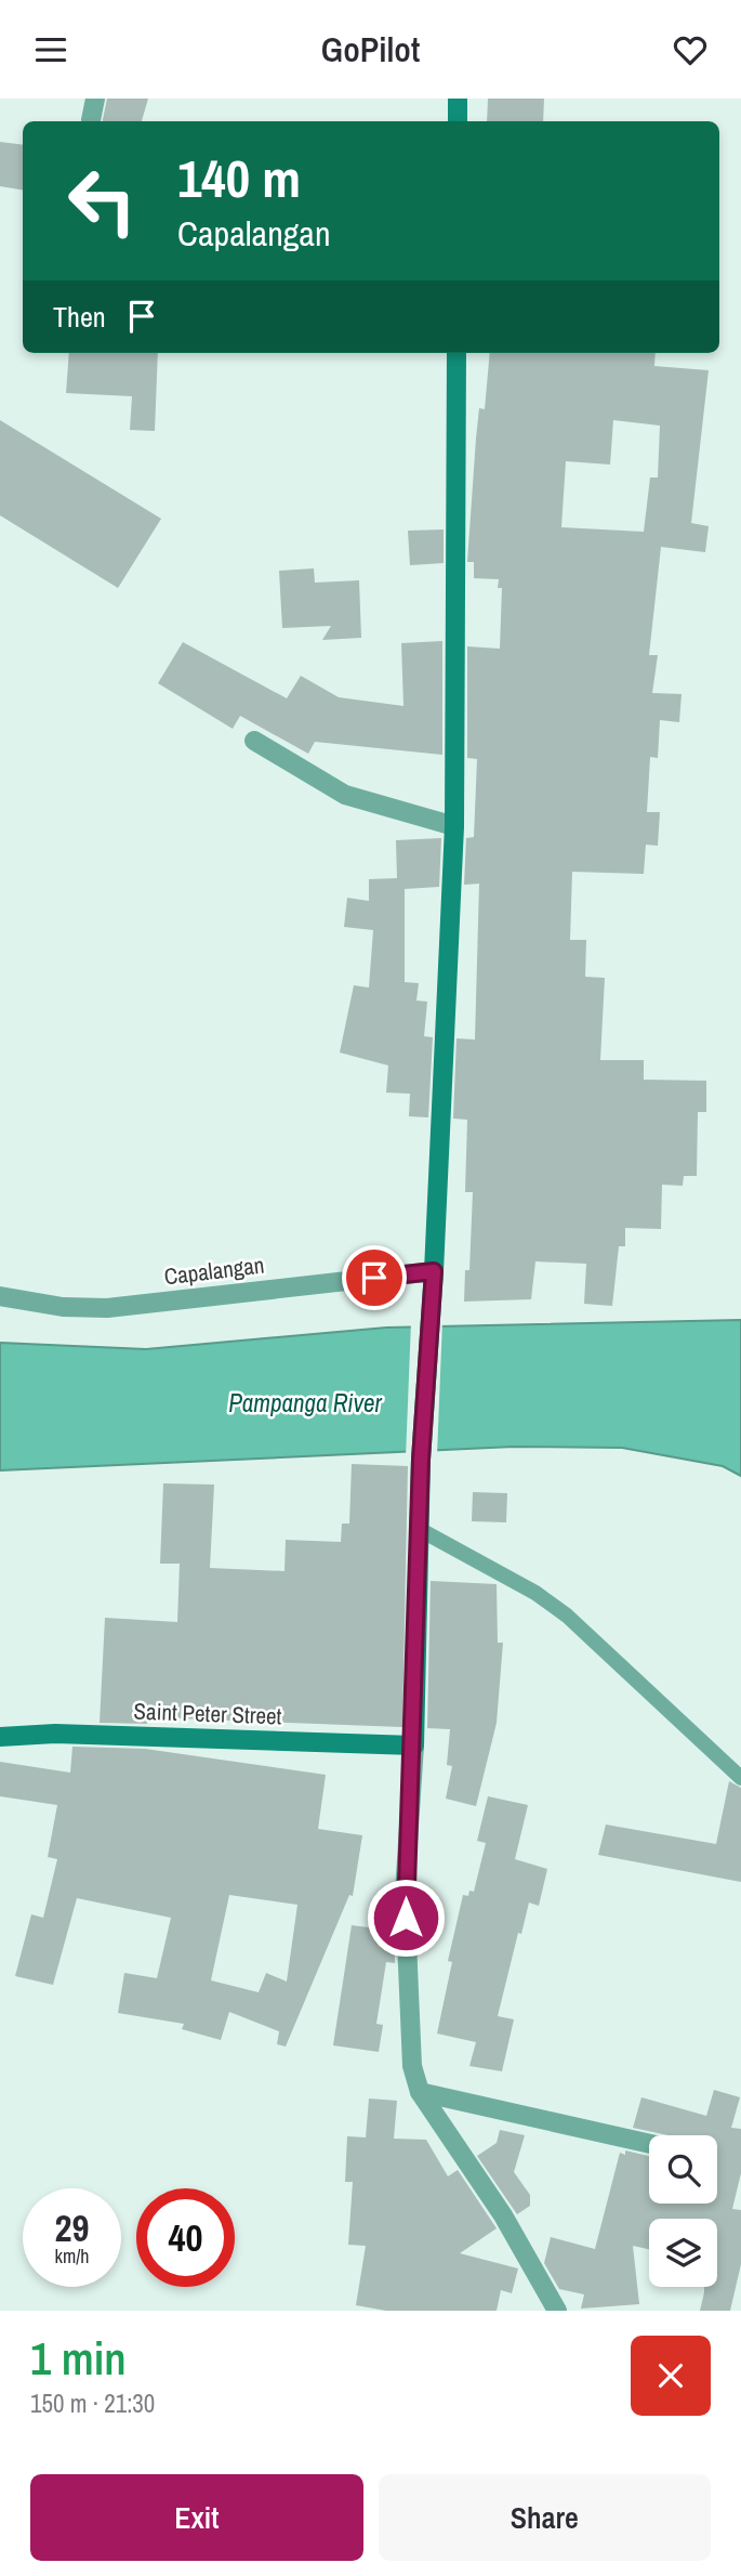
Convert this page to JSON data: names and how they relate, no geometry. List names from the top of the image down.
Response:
{
  "streets": {
    "main road": ["Saint Peter Street"],
    "street": ["Capalangan"]
  },
  "water": ["Pampanga River"],
  "page": {
    "header": "GoPilot",
    "turn": ["140 m", "Capalangan"],
    "then": "Then",
    "speed": "29 km/h",
    "limit": "40",
    "heading": ["1 min", "150 m · 21:30"],
    "buttons": ["Exit", "Share"]
  }
}
